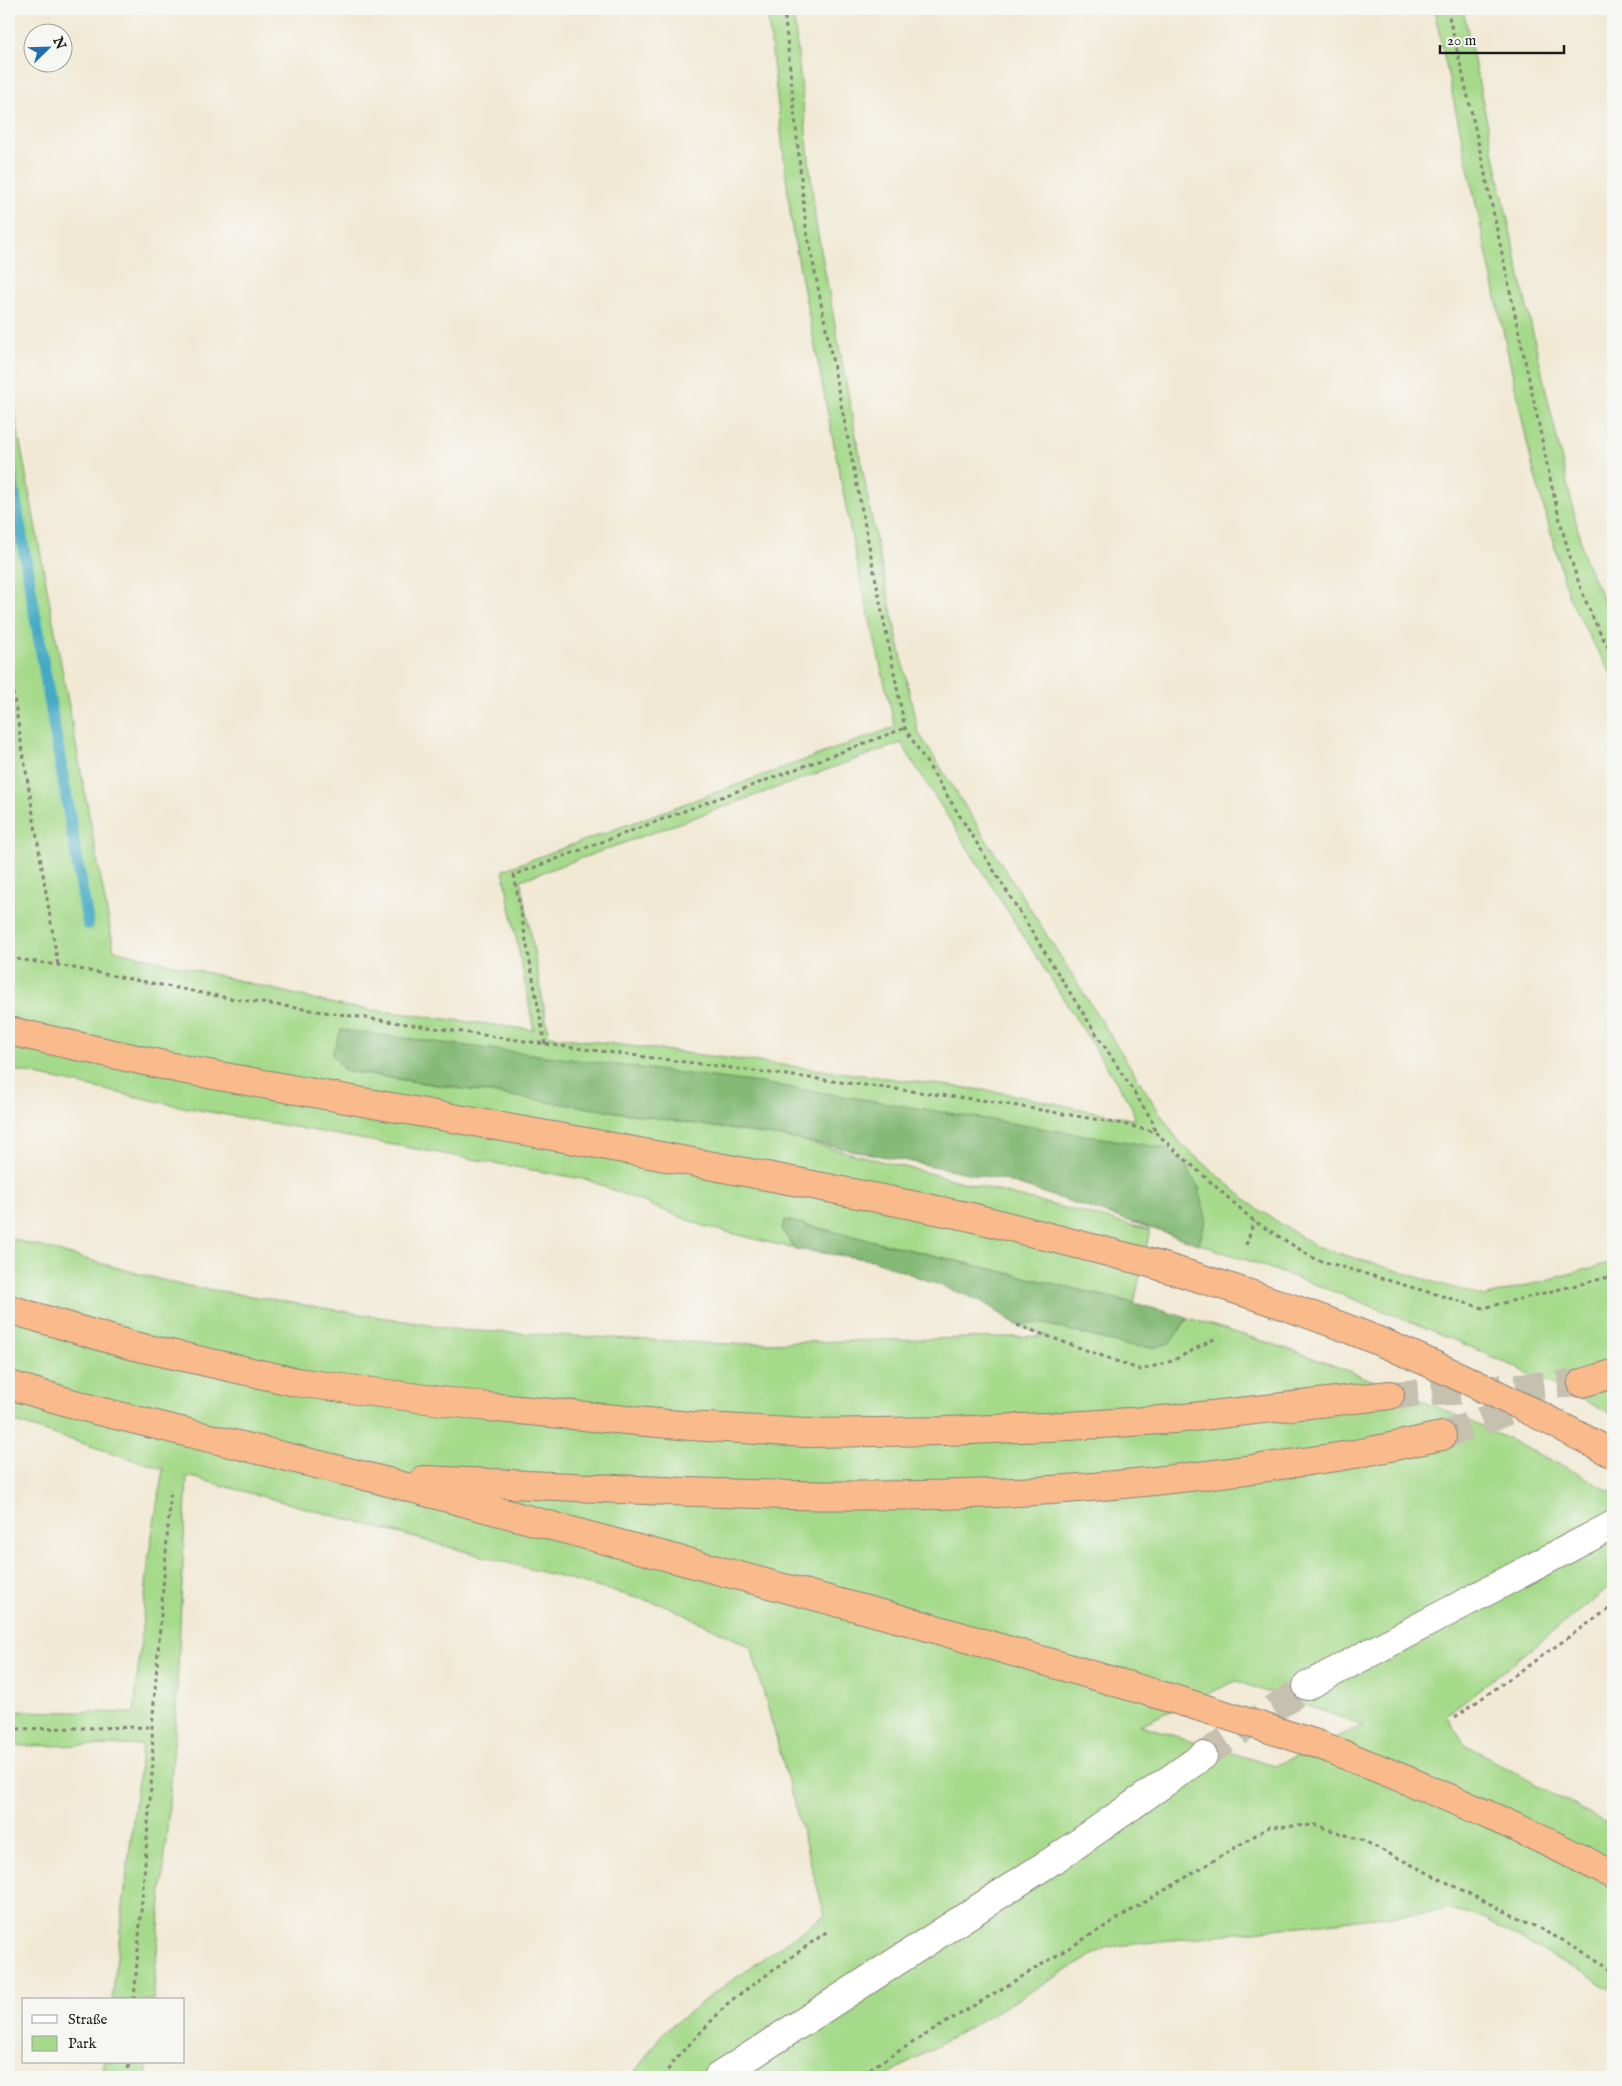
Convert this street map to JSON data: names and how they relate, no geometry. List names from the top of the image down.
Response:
{
  "legend": ["Straße", "Park"],
  "scale_bar": "20 m",
  "north": "top right"
}
